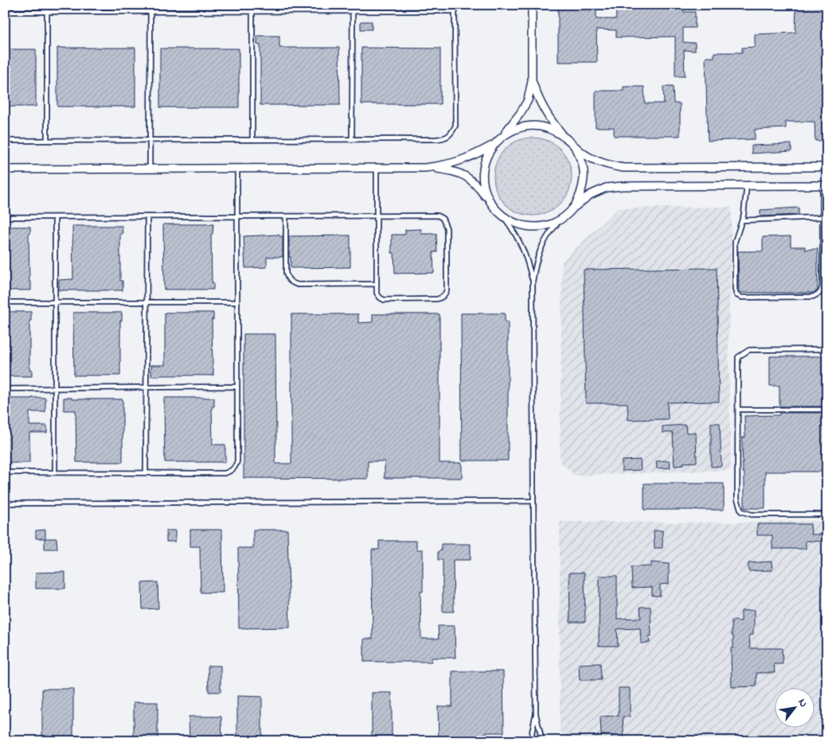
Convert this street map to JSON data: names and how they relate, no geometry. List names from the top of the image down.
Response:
{
  "north": "top right"
}
